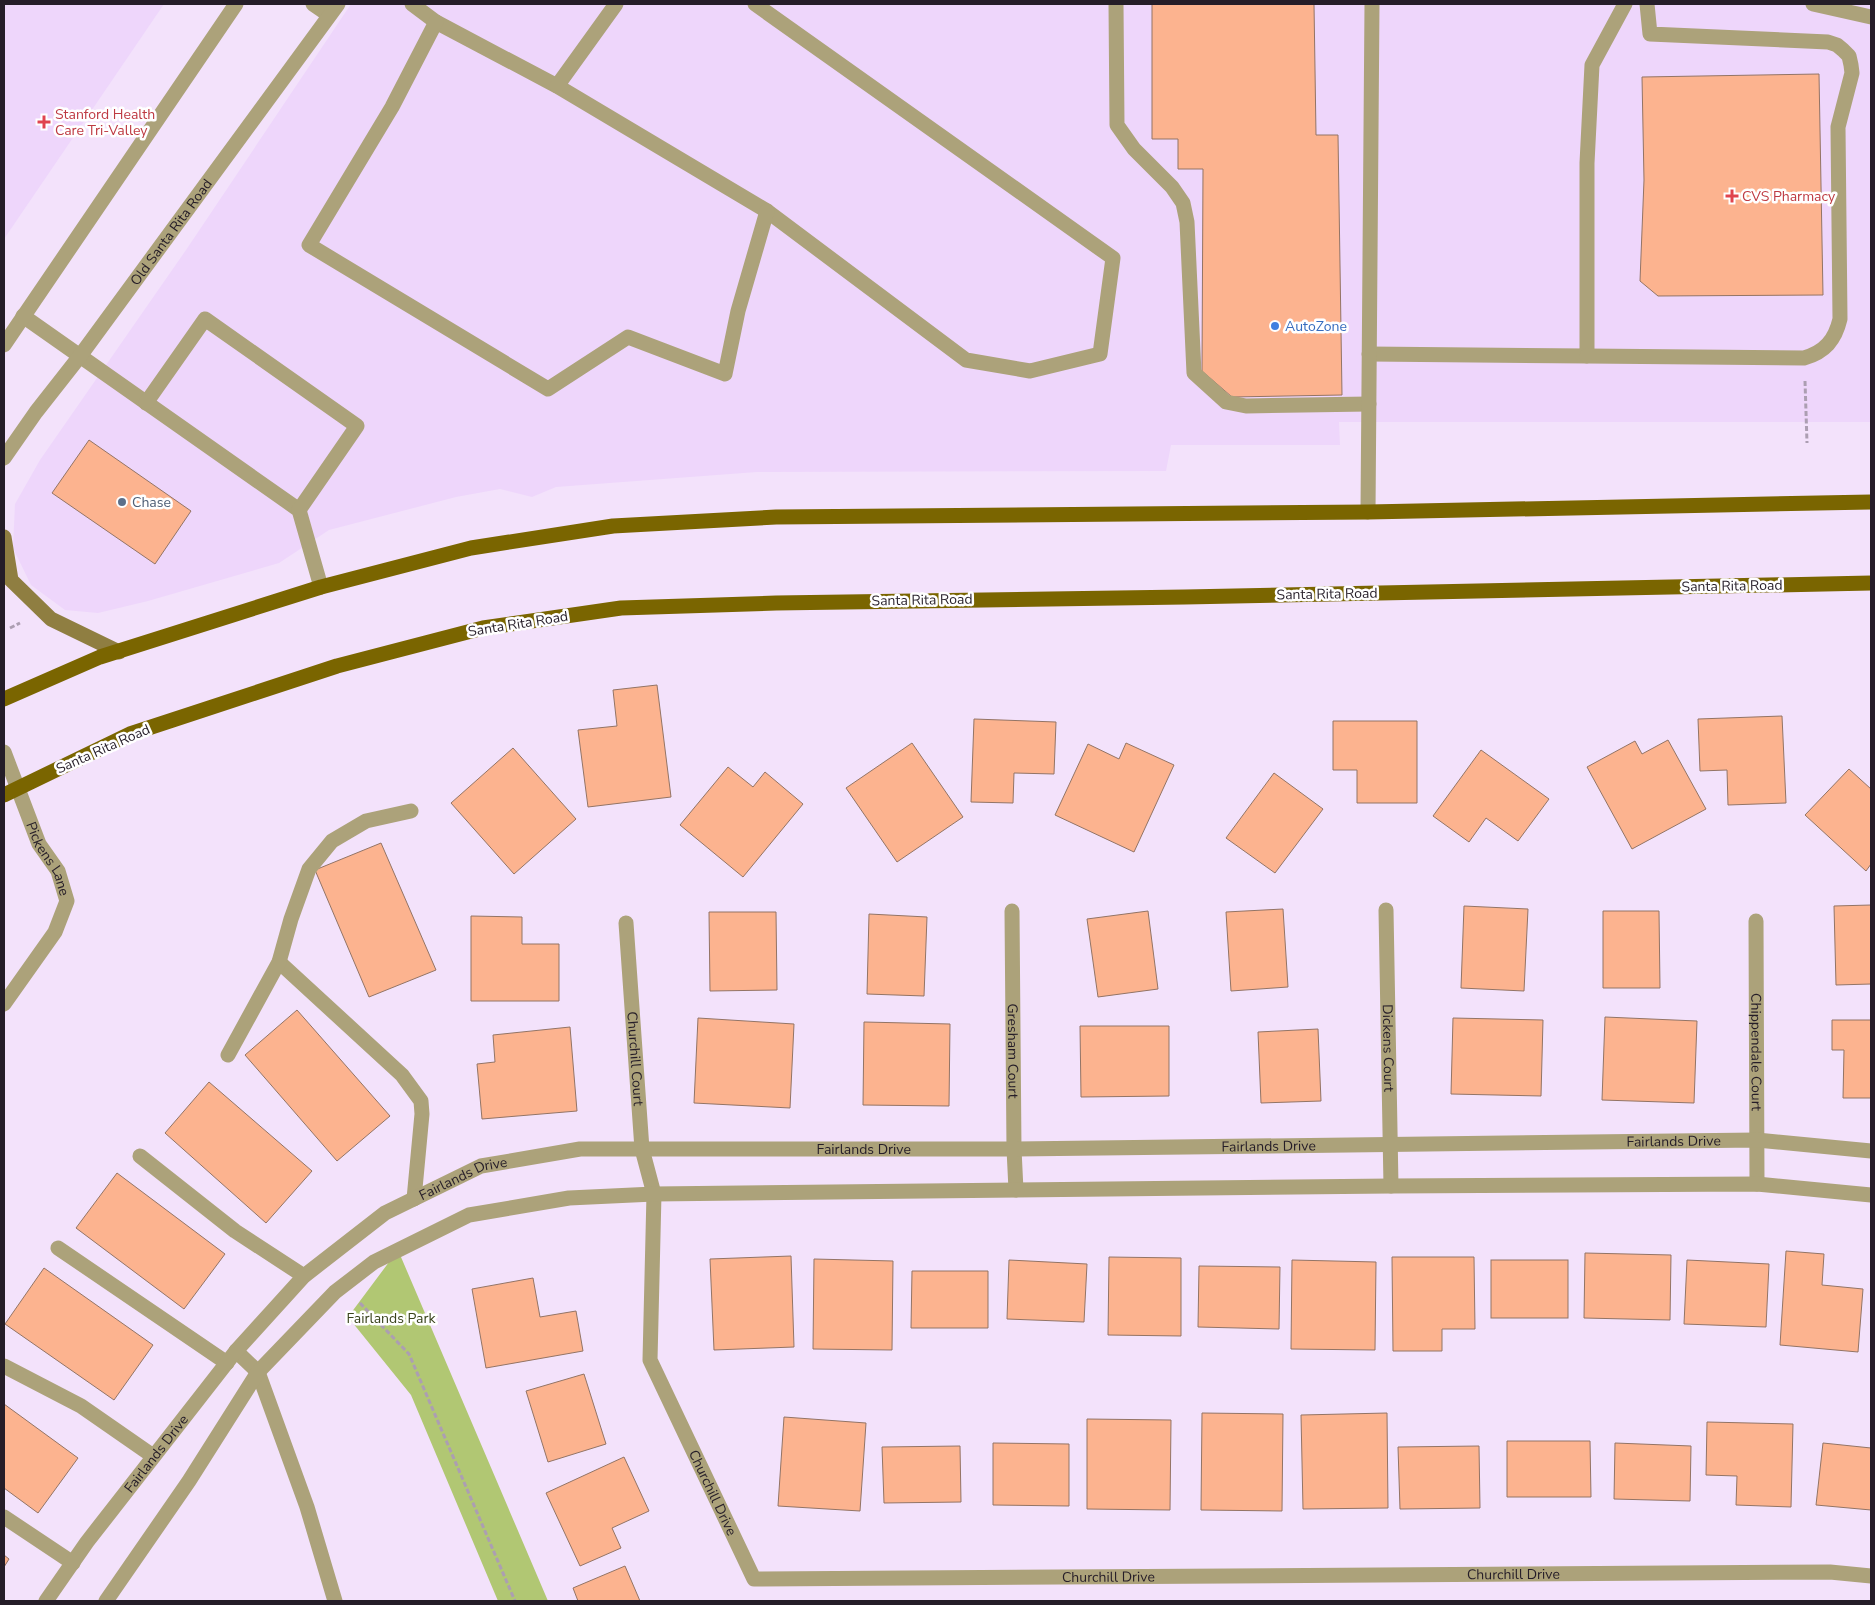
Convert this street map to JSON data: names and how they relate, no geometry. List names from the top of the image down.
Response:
{
  "streets": {
    "main road": ["Santa Rita Road"],
    "street": [
      "Old Santa Rita Road",
      "Pickens Lane",
      "Dickens Court",
      "Gresham Court",
      "Chippendale Court",
      "Churchill Court",
      "Fairlands Drive",
      "Churchill Drive"
    ]
  },
  "crossings": [
    ["Santa Rita Road", "Pickens Lane"],
    ["Dickens Court", "Fairlands Drive"],
    ["Gresham Court", "Fairlands Drive"],
    ["Chippendale Court", "Fairlands Drive"],
    ["Churchill Court", "Fairlands Drive"],
    ["Churchill Court", "Churchill Drive"]
  ],
  "parks": ["Fairlands Park"],
  "places": {
    "health": ["Stanford Health Care Tri-Valley", "CVS Pharmacy"],
    "other": ["AutoZone", "Chase"]
  }
}
